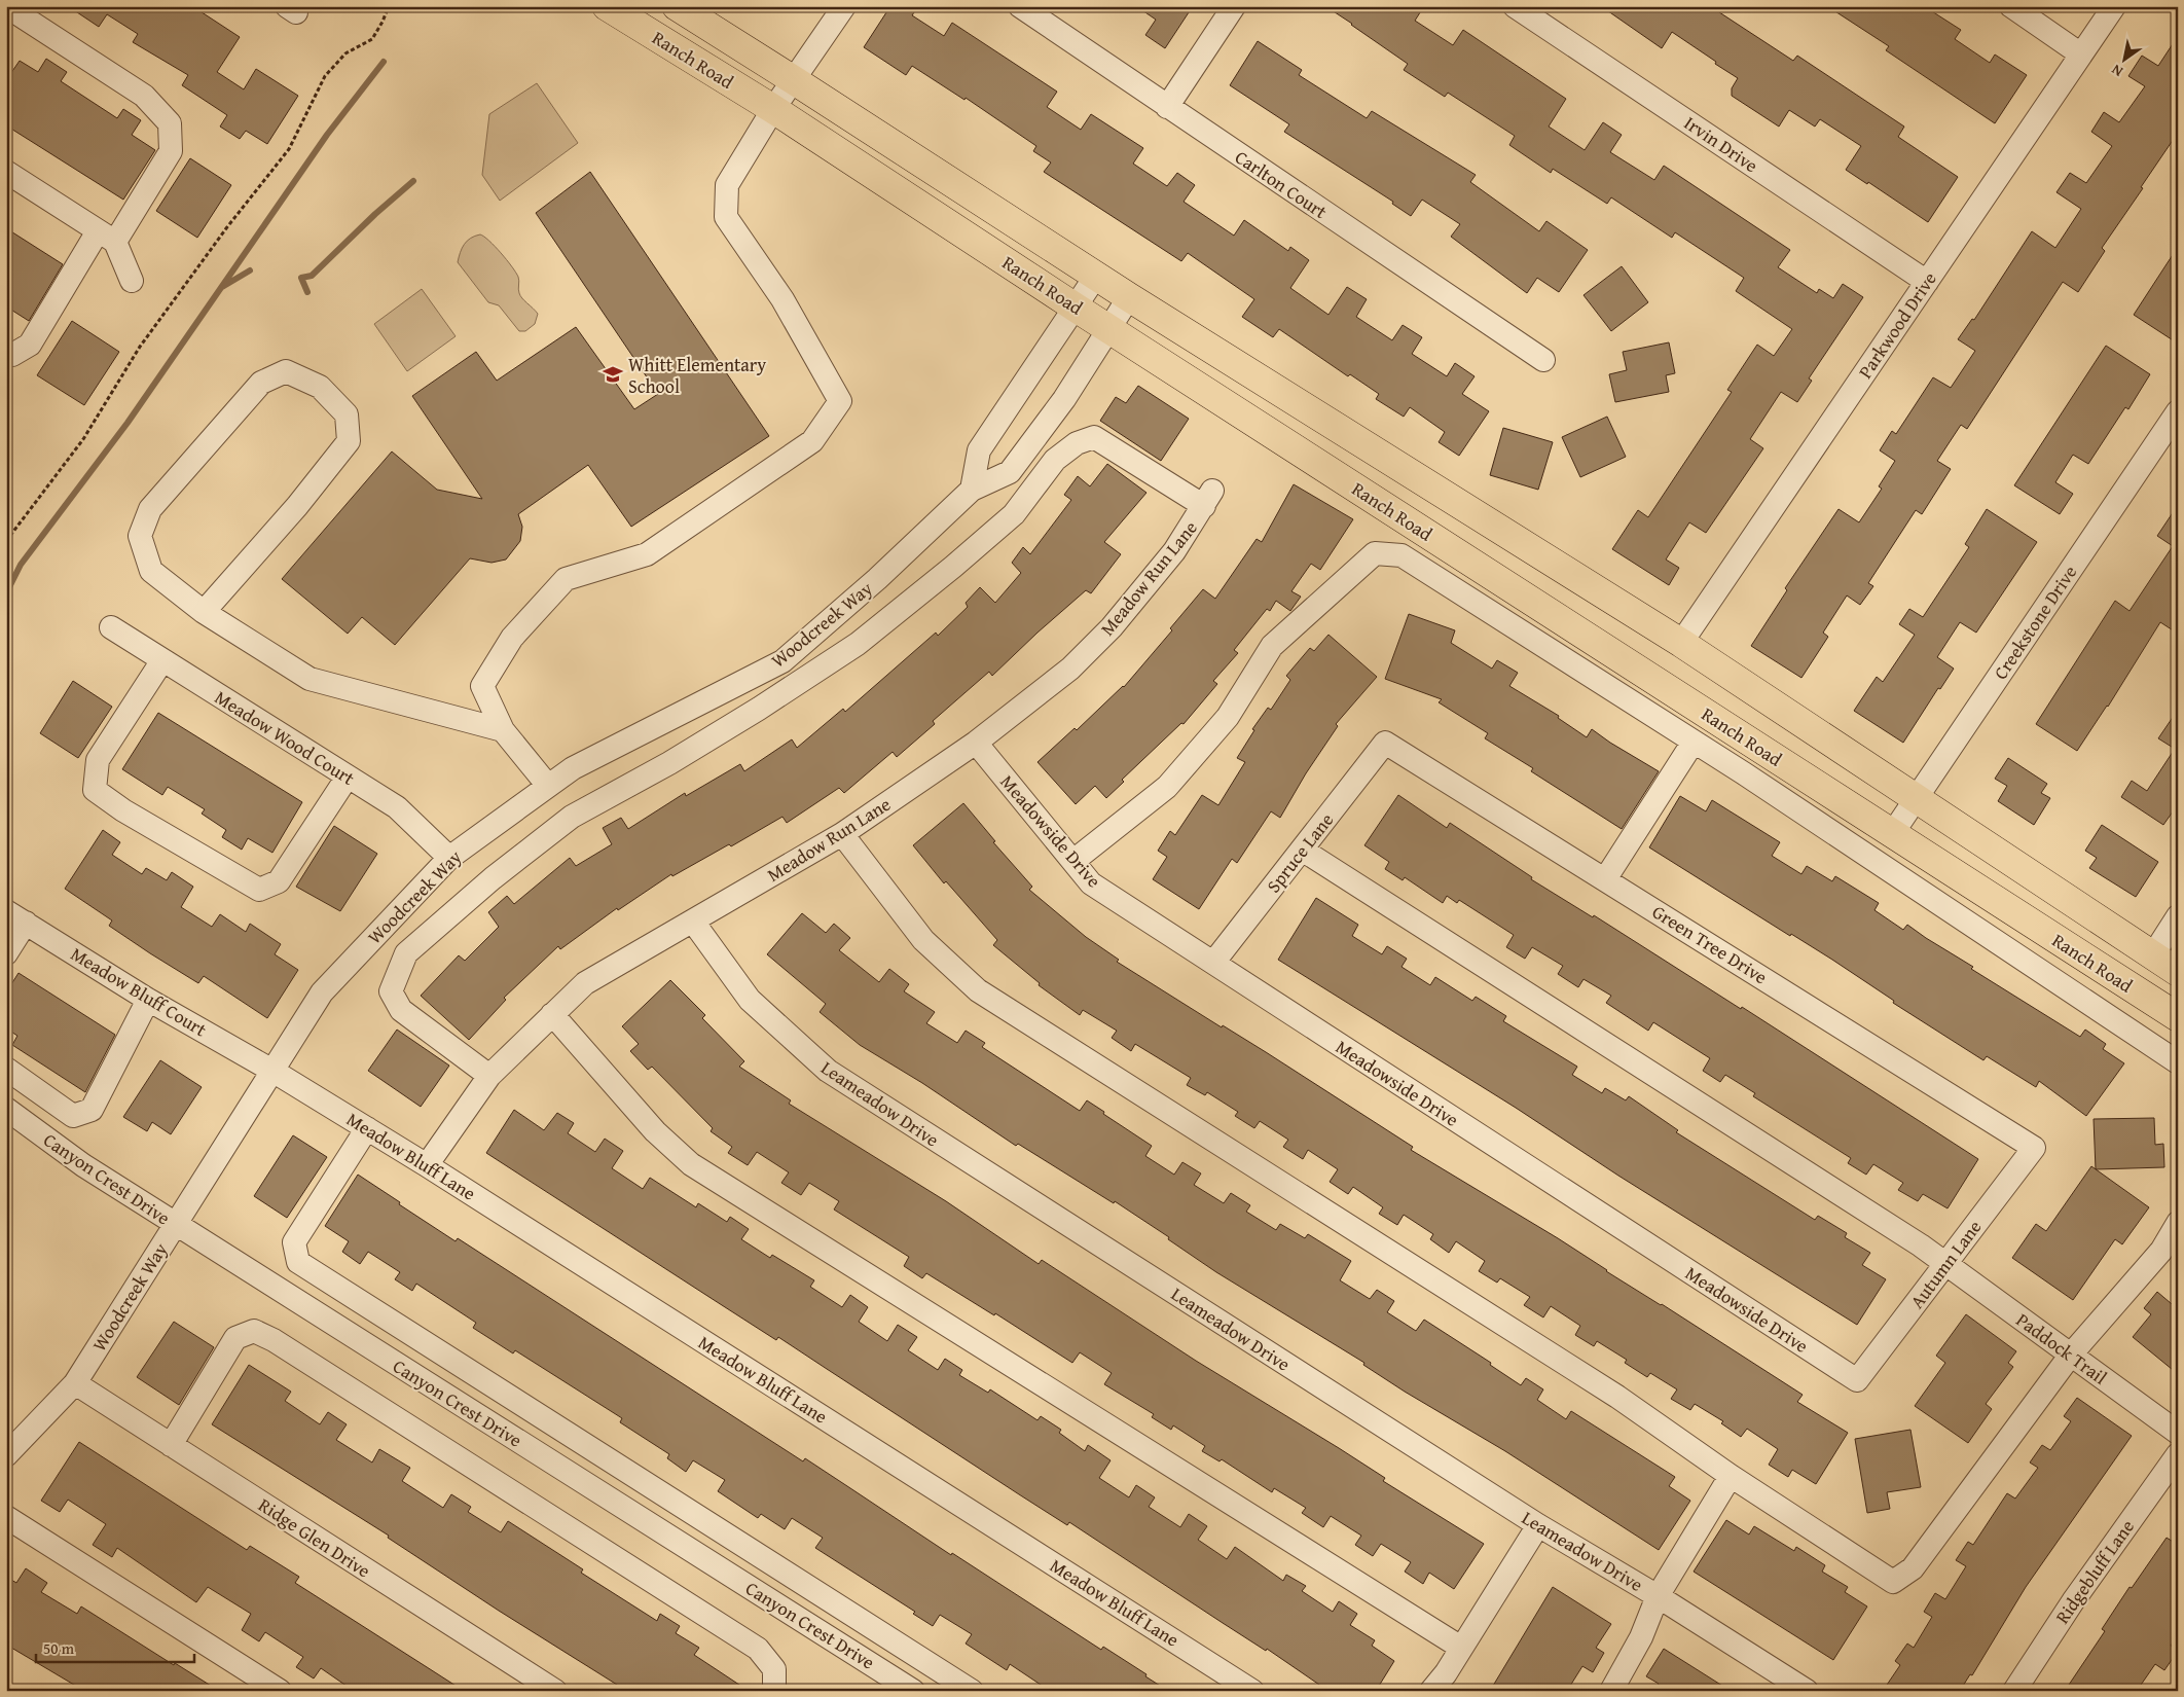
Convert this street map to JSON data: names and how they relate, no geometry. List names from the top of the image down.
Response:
{
  "streets": {
    "main road": ["Ranch Road"],
    "street": [
      "Irvin Drive",
      "Carlton Court",
      "Parkwood Drive",
      "Meadow Run Lane",
      "Creekstone Drive",
      "Woodcreek Way",
      "Meadow Wood Court",
      "Meadowside Drive",
      "Spruce Lane",
      "Green Tree Drive",
      "Meadow Bluff Court",
      "Leameadow Drive",
      "Meadow Bluff Lane",
      "Canyon Crest Drive",
      "Autumn Lane",
      "Paddock Trail",
      "Ridge Glen Drive",
      "Ridgebluff Lane"
    ]
  },
  "crossings": [
    ["Ranch Road", "Parkwood Drive"],
    ["Ranch Road", "Creekstone Drive"],
    ["Ranch Road", "Woodcreek Way"],
    ["Irvin Drive", "Parkwood Drive"],
    ["Meadow Run Lane", "Meadowside Drive"],
    ["Meadow Run Lane", "Leameadow Drive"],
    ["Meadow Run Lane", "Meadow Bluff Lane"],
    ["Woodcreek Way", "Meadow Wood Court"],
    ["Woodcreek Way", "Meadow Bluff Court"],
    ["Woodcreek Way", "Meadow Bluff Lane"],
    ["Woodcreek Way", "Canyon Crest Drive"],
    ["Woodcreek Way", "Ridge Glen Drive"],
    ["Meadowside Drive", "Spruce Lane"],
    ["Meadowside Drive", "Autumn Lane"],
    ["Spruce Lane", "Green Tree Drive"],
    ["Spruce Lane", "Paddock Trail"],
    ["Green Tree Drive", "Autumn Lane"],
    ["Meadow Bluff Court", "Meadow Bluff Lane"],
    ["Autumn Lane", "Paddock Trail"]
  ],
  "places": {
    "school or university": ["Whitt Elementary School"]
  },
  "scale_bar": "50 m",
  "north": "bottom left"
}
